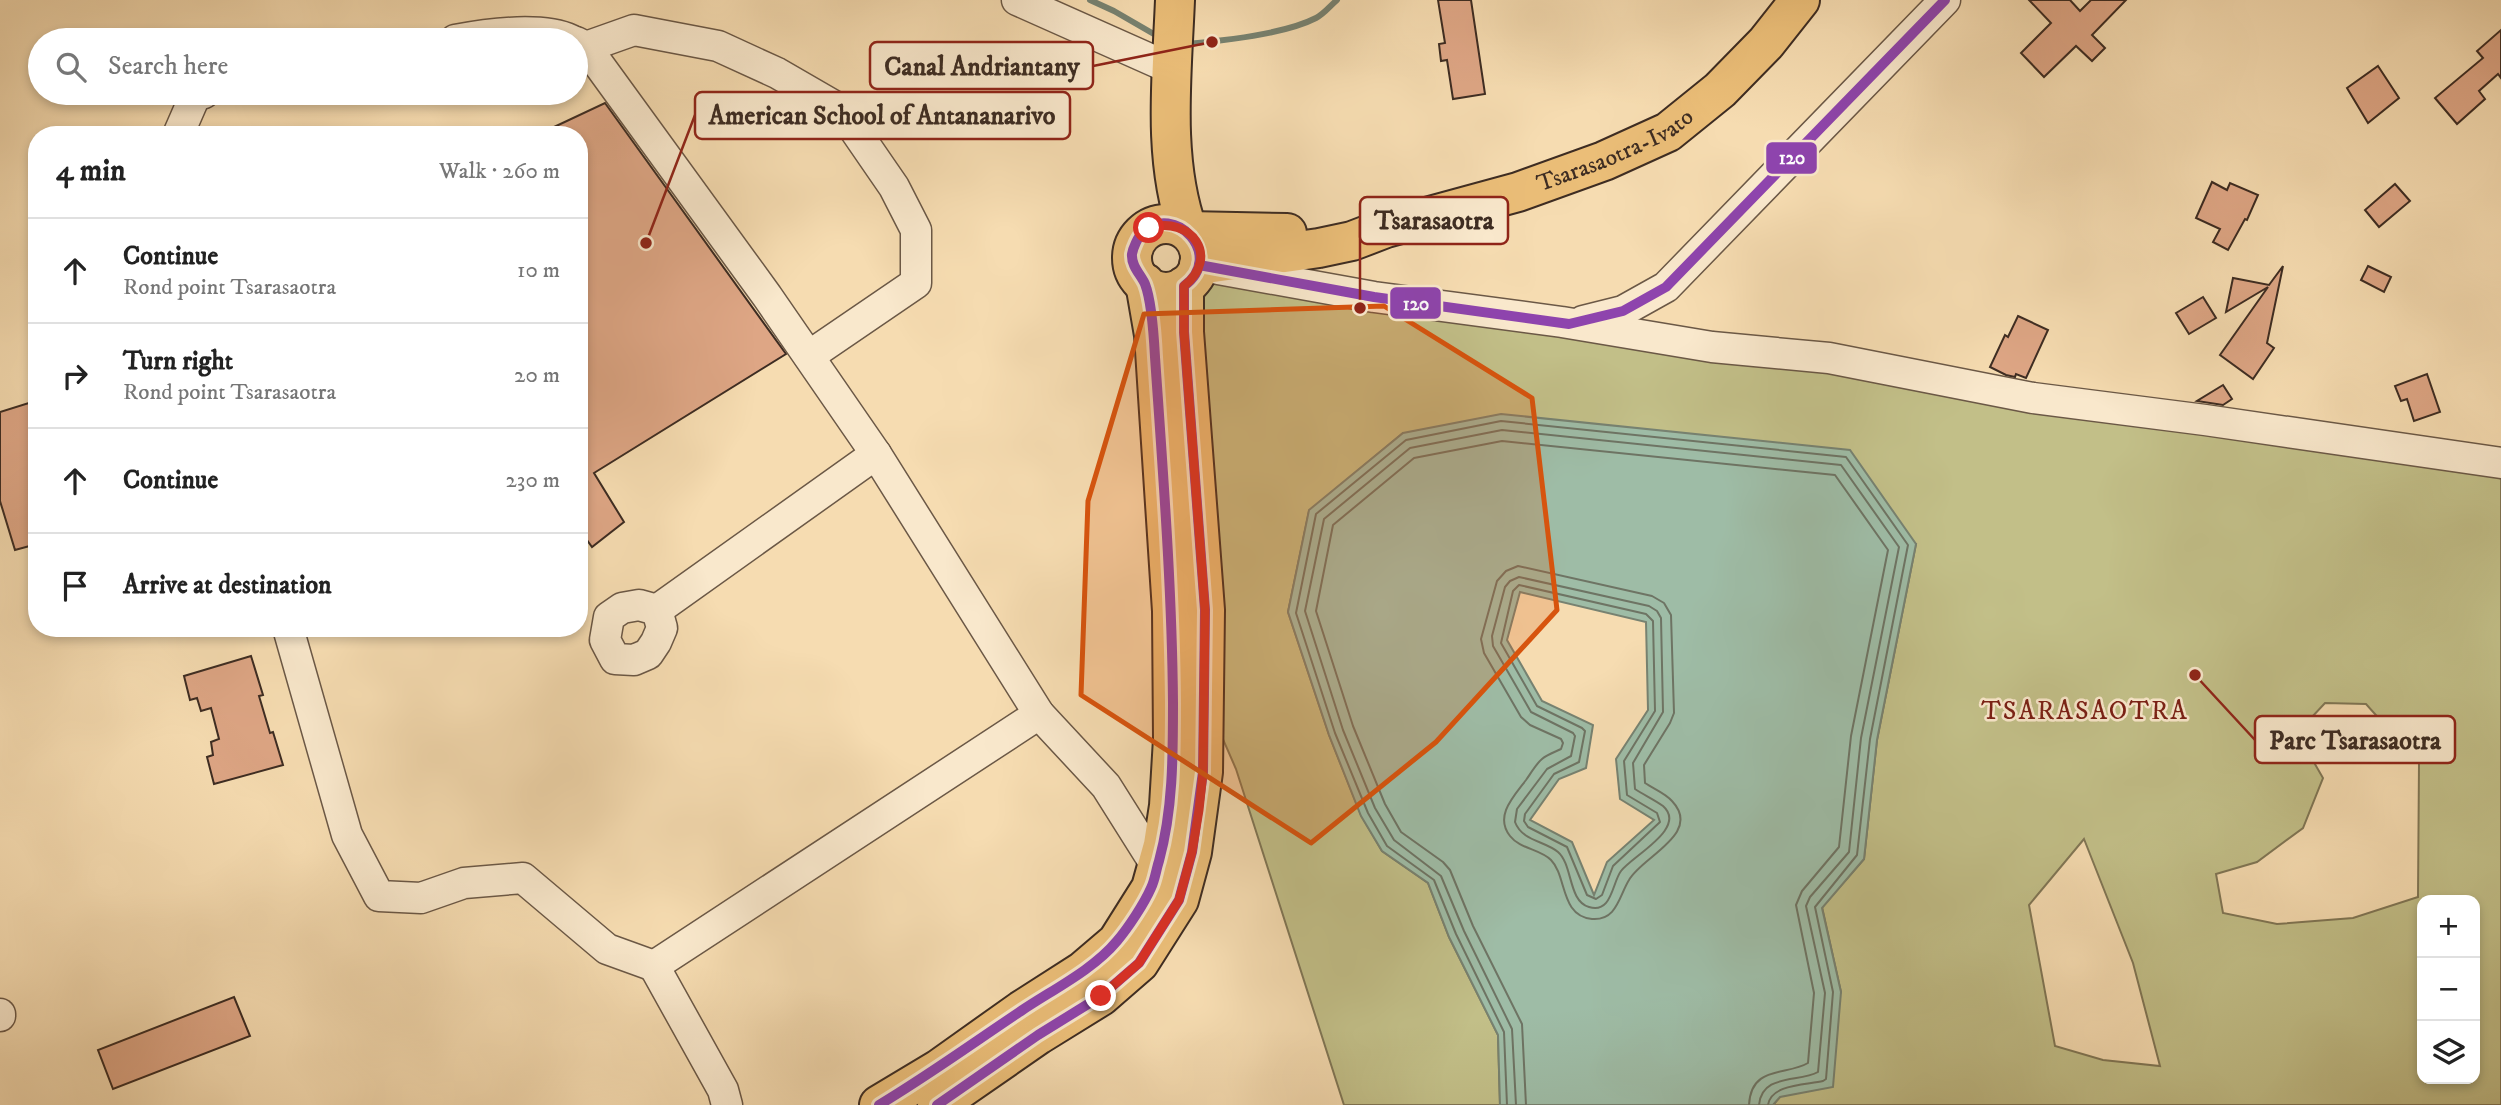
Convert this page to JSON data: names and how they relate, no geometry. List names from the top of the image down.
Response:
{
  "streets": {
    "main road": ["Tsarasaotra-Ivato"]
  },
  "districts": ["TSARASAOTRA"],
  "places": [
    "Canal Andriantany",
    "American School of Antananarivo",
    "Tsarasaotra",
    "Parc Tsarasaotra"
  ],
  "lines": ["transit line 120"],
  "page": {
    "search": "Search here",
    "heading": ["4 min", "Walk · 260 m"],
    "list": [
      ["Continue", "Rond point Tsarasaotra", "10 m"],
      ["Turn right", "Rond point Tsarasaotra", "20 m"],
      ["Continue", "230 m"],
      "Arrive at destination"
    ],
    "map_buttons": ["+", "−"]
  }
}
